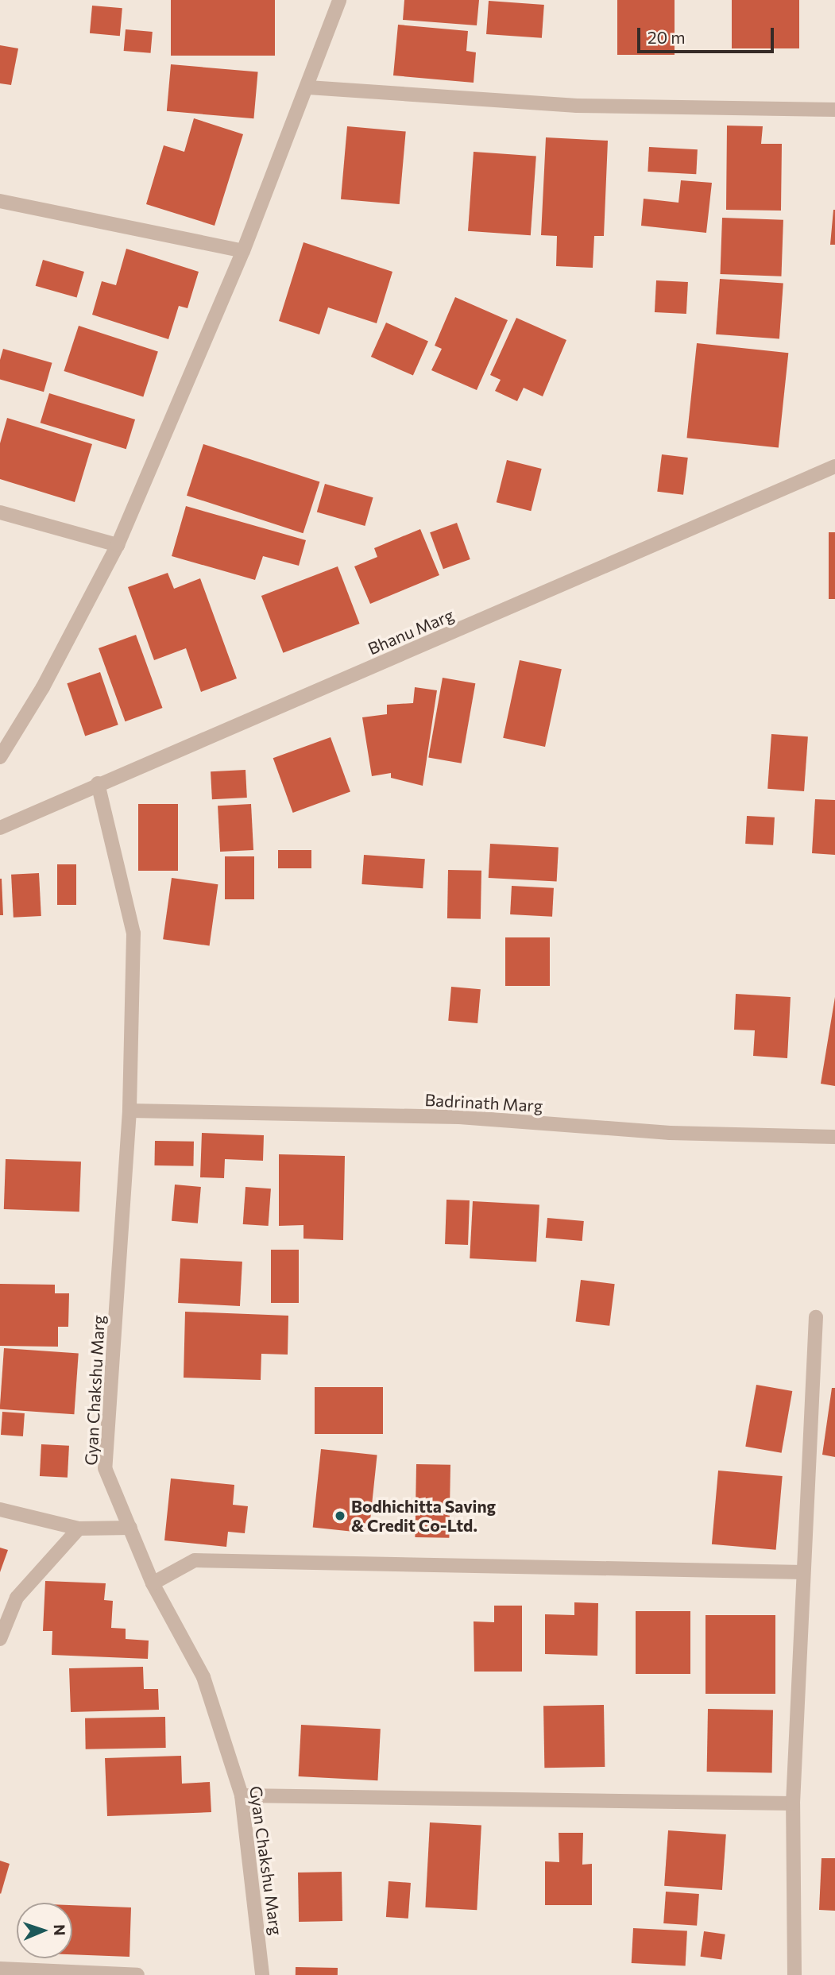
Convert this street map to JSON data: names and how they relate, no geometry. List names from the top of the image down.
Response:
{
  "streets": {
    "street": ["Bhanu Marg", "Badrinath Marg", "Gyan Chakshu Marg"]
  },
  "crossings": [
    ["Bhanu Marg", "Gyan Chakshu Marg"],
    ["Badrinath Marg", "Gyan Chakshu Marg"]
  ],
  "places": ["Bodhichitta Saving & Credit Co-Ltd."],
  "scale_bar": "20 m",
  "north": "right"
}
